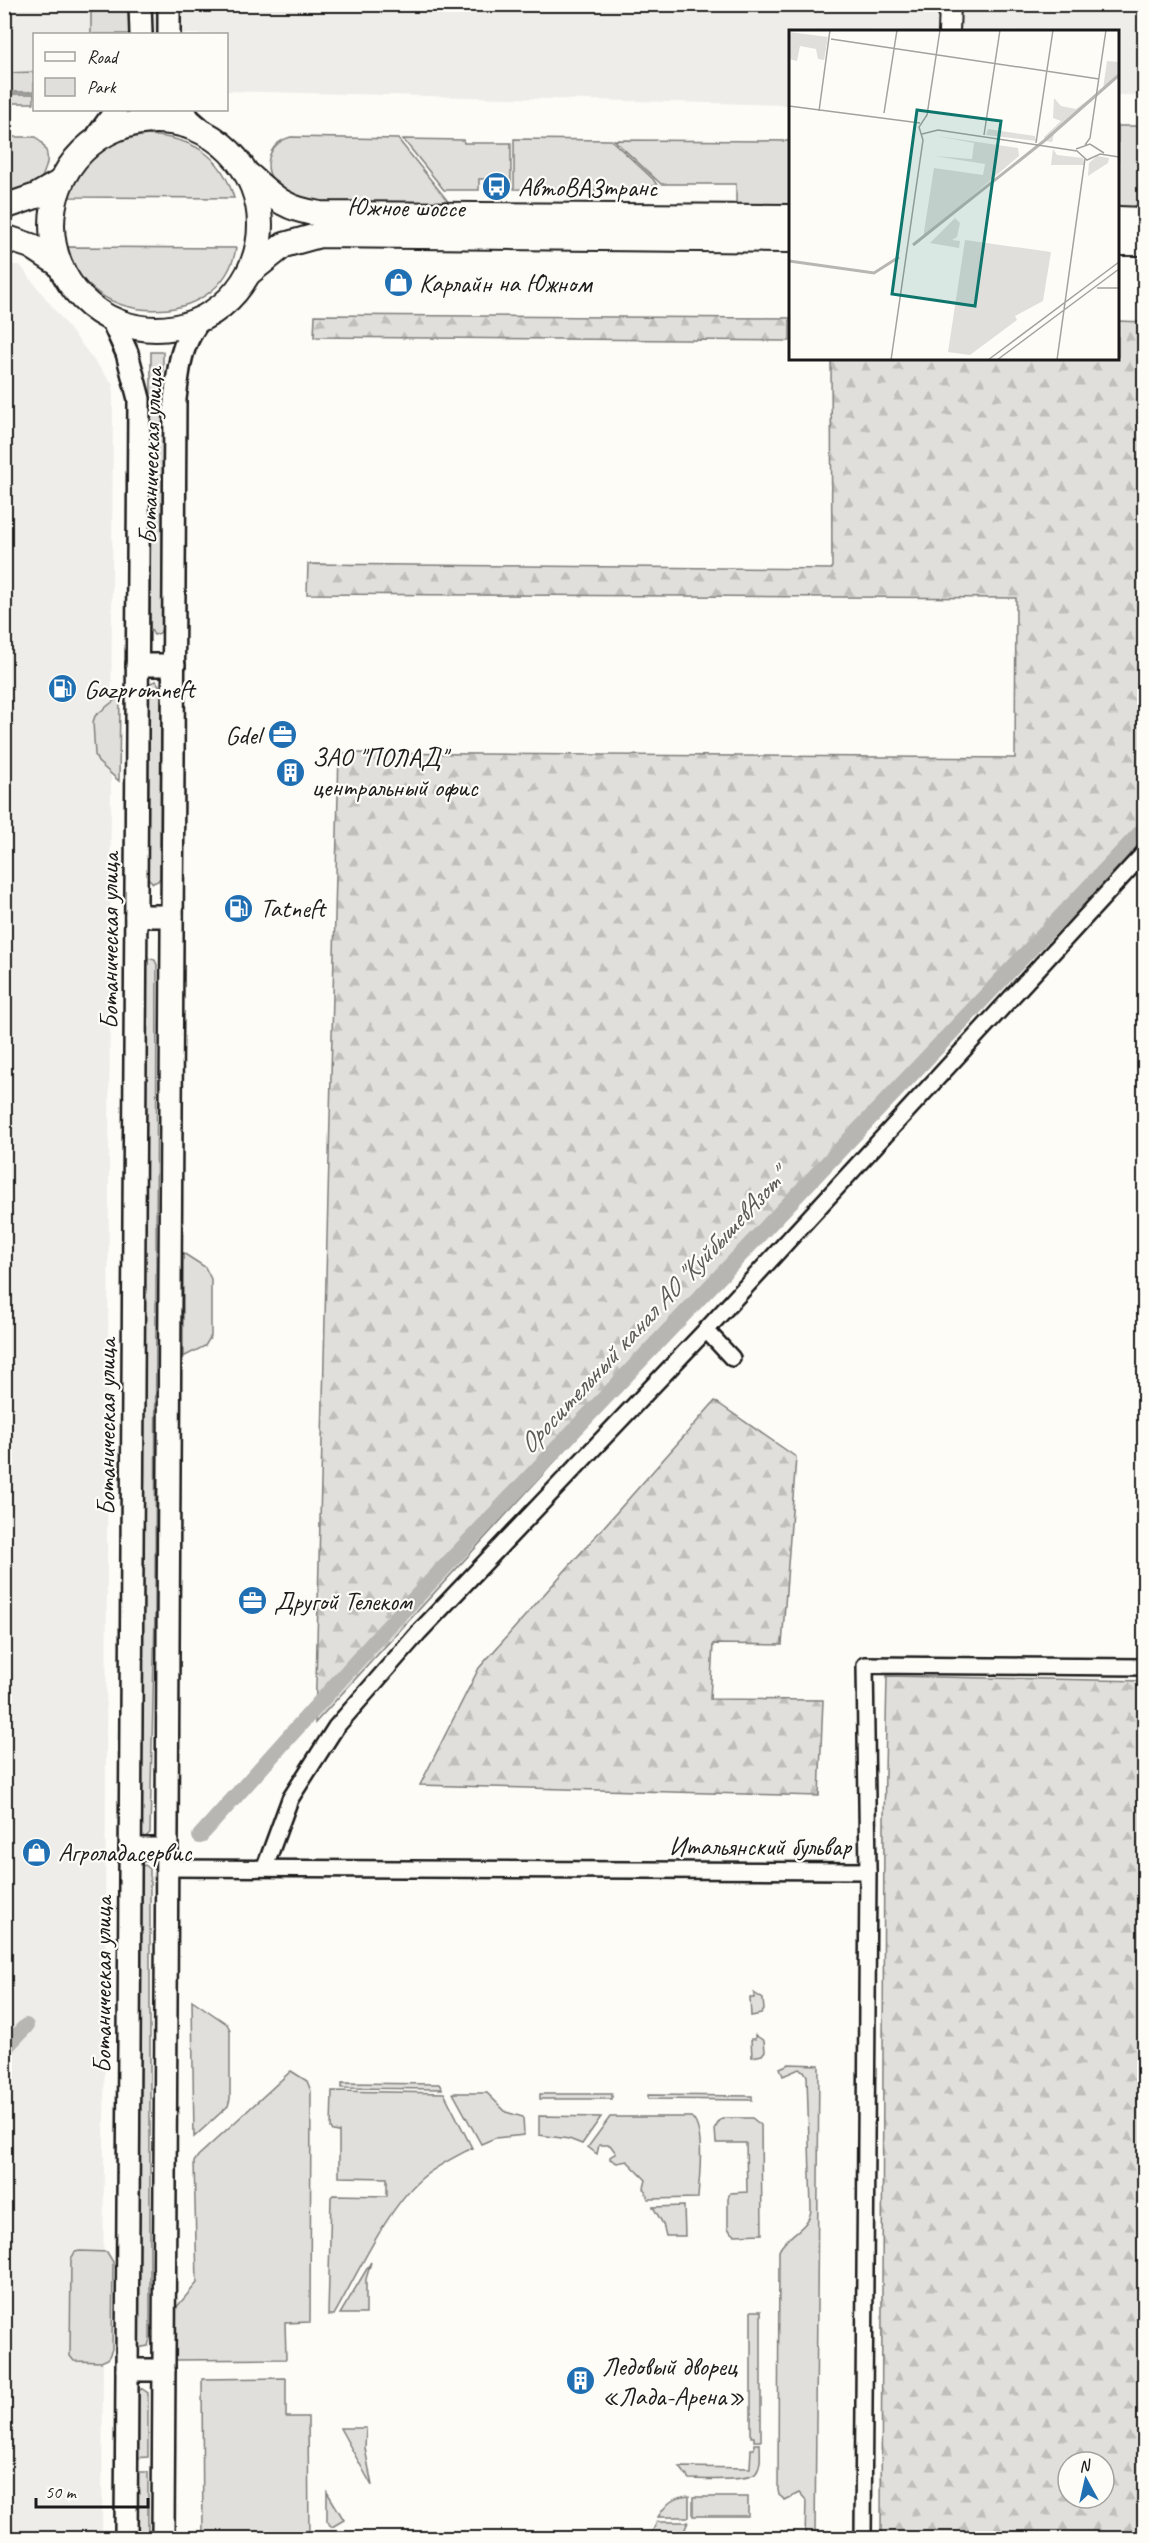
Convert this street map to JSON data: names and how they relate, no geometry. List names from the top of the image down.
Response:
{
  "streets": {
    "main road": ["Южное шоссе", "Ботаническая улица"],
    "street": ["Итальянский бульвар"]
  },
  "crossings": [
    ["Южное шоссе", "Ботаническая улица"],
    ["Ботаническая улица", "Итальянский бульвар"]
  ],
  "water": ["Оросительный канал АО \"КуйбышевАзот\""],
  "places": {
    "bus stop": ["АвтоВАЗтранс"],
    "shop": ["Карлайн на Южном", "Агроладасервис"],
    "fuel station": ["Gazpromneft", "Tatneft"],
    "office": ["Gdel", "Другой Телеком"],
    "building": ["ЗАО \"ПОЛАД\" центральный офис", "Ледовый дворец «Лада-Арена»"]
  },
  "legend": ["Road", "Park"],
  "scale_bar": "50 m",
  "north": "top"
}
